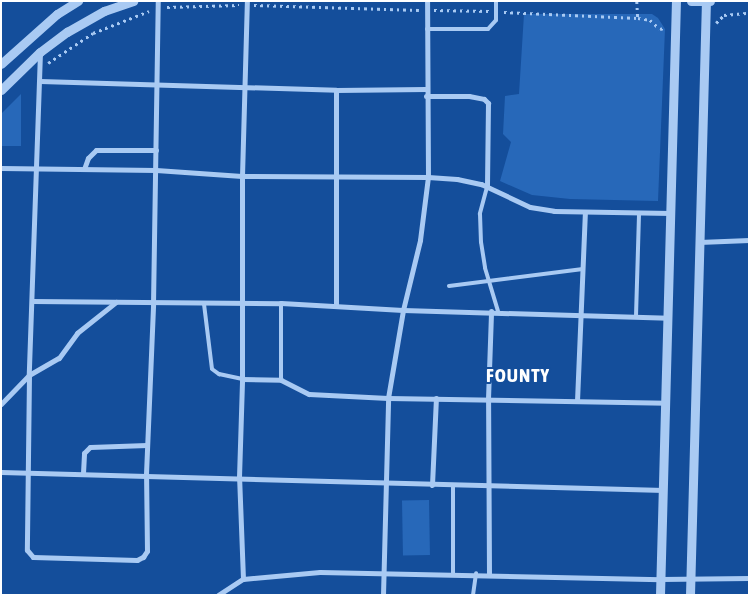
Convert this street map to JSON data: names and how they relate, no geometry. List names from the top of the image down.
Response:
{
  "districts": ["FOUNTY"]
}
